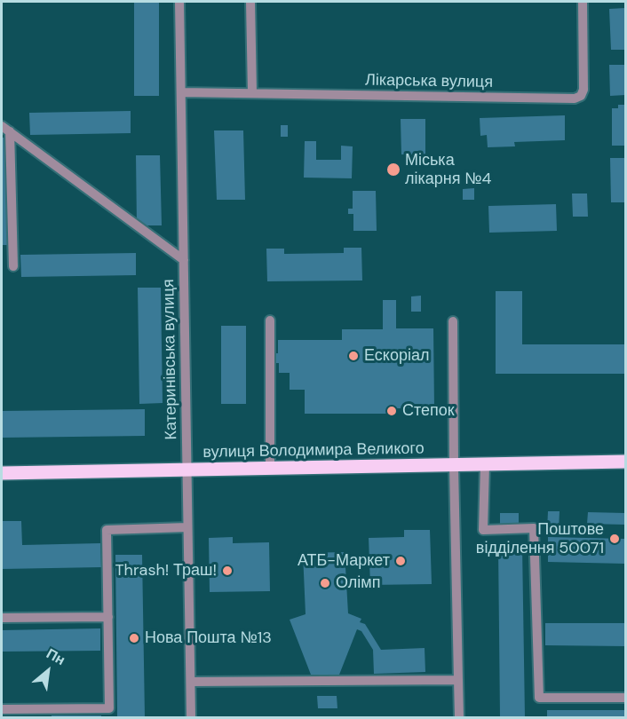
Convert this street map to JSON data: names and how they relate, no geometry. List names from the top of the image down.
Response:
{
  "streets": {
    "main road": ["вулиця Володимира Великого"],
    "street": ["Лікарська вулиця", "Катеринівська вулиця"]
  },
  "crossings": [
    ["Лікарська вулиця", "Катеринівська вулиця"],
    ["Катеринівська вулиця", "вулиця Володимира Великого"]
  ],
  "places": [
    "Міська лікарня №4",
    "Ескоріал",
    "Степок",
    "Поштове відділення 50071",
    "АТБ-Маркет",
    "Thrash! Траш!",
    "Олімп",
    "Нова Пошта №13"
  ],
  "north": "top right"
}
